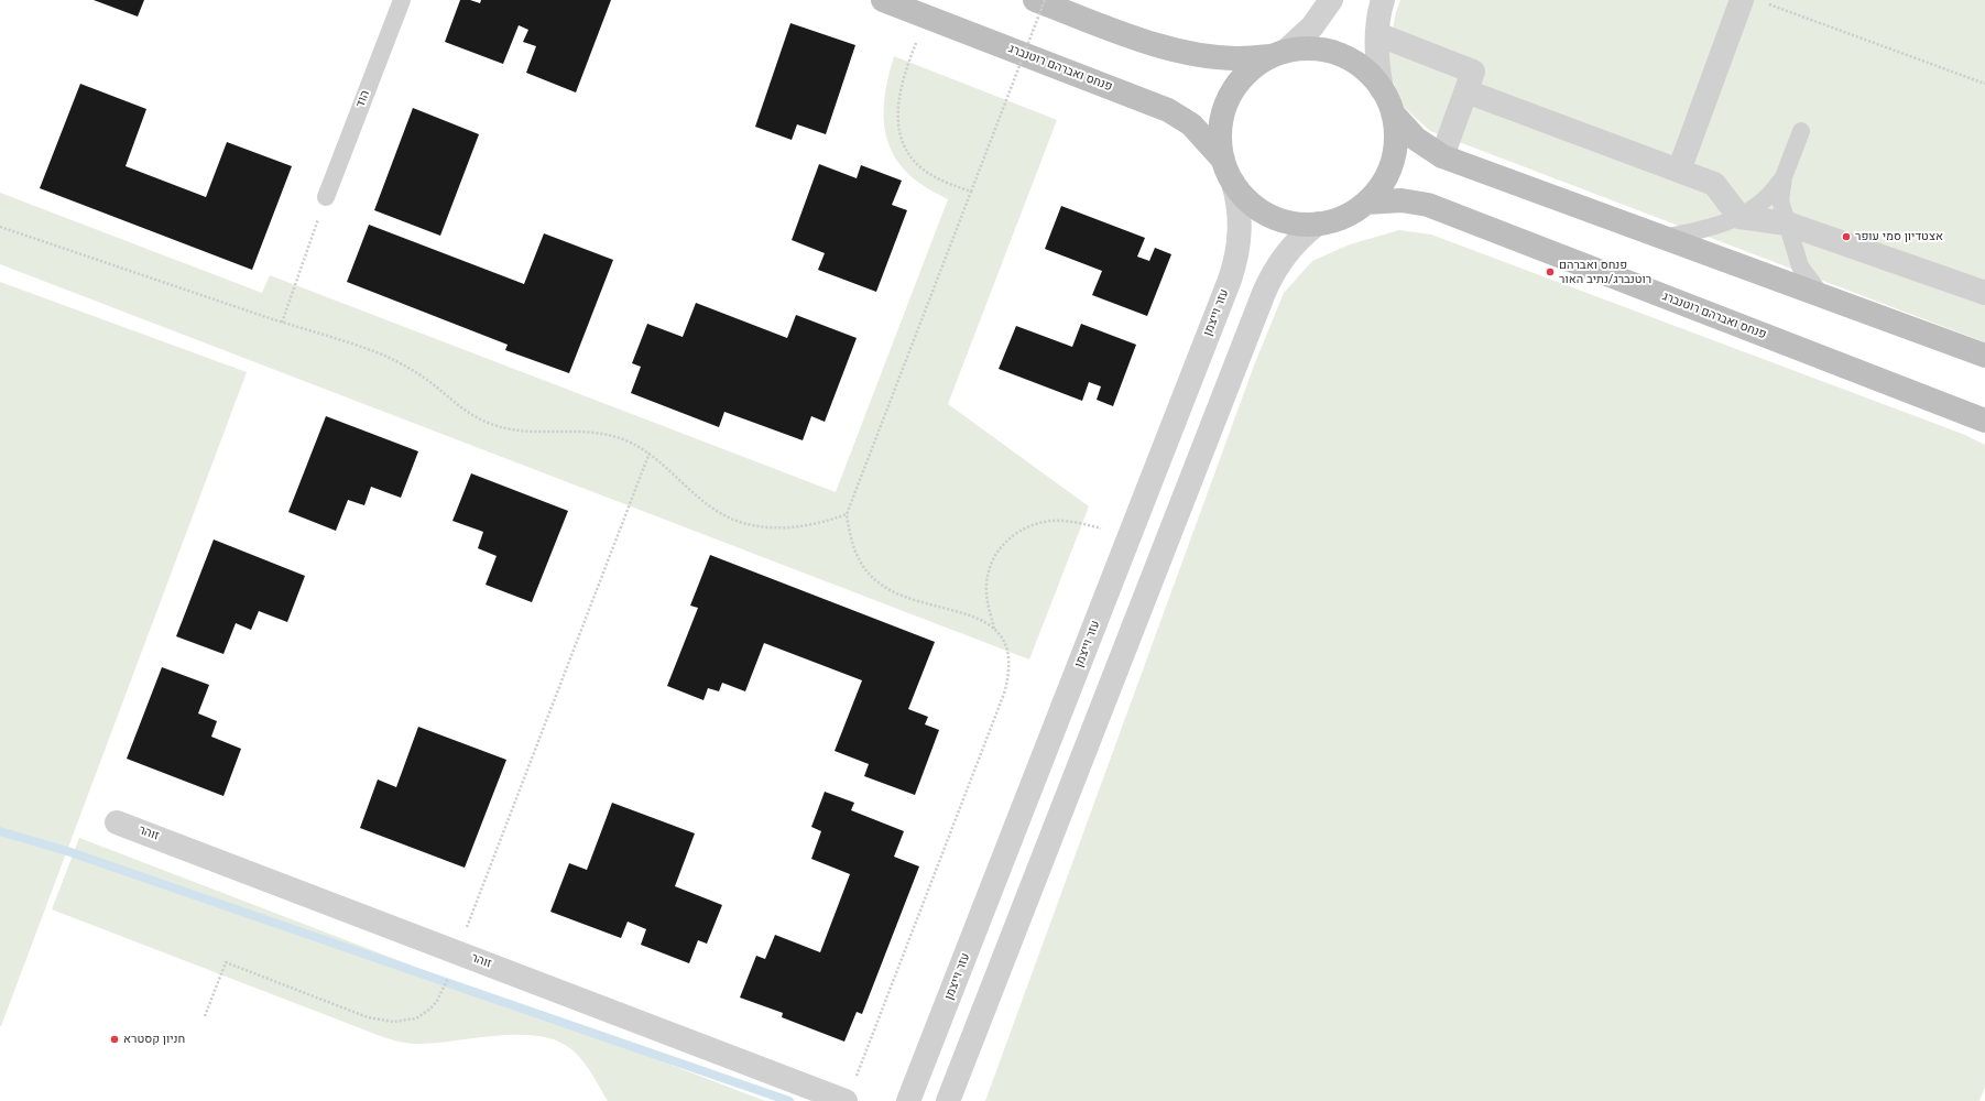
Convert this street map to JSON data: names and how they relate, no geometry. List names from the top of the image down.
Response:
{
  "streets": {
    "main road": ["פנחס ואברהם רוטנברג"],
    "street": ["עזר וייצמן", "זוהר"],
    "lane": ["הוד"]
  },
  "places": ["אצטדיון סמי עופר", "פנחס ואברהם רוטנברג/נתיב האור", "חניון קסטרא"]
}
